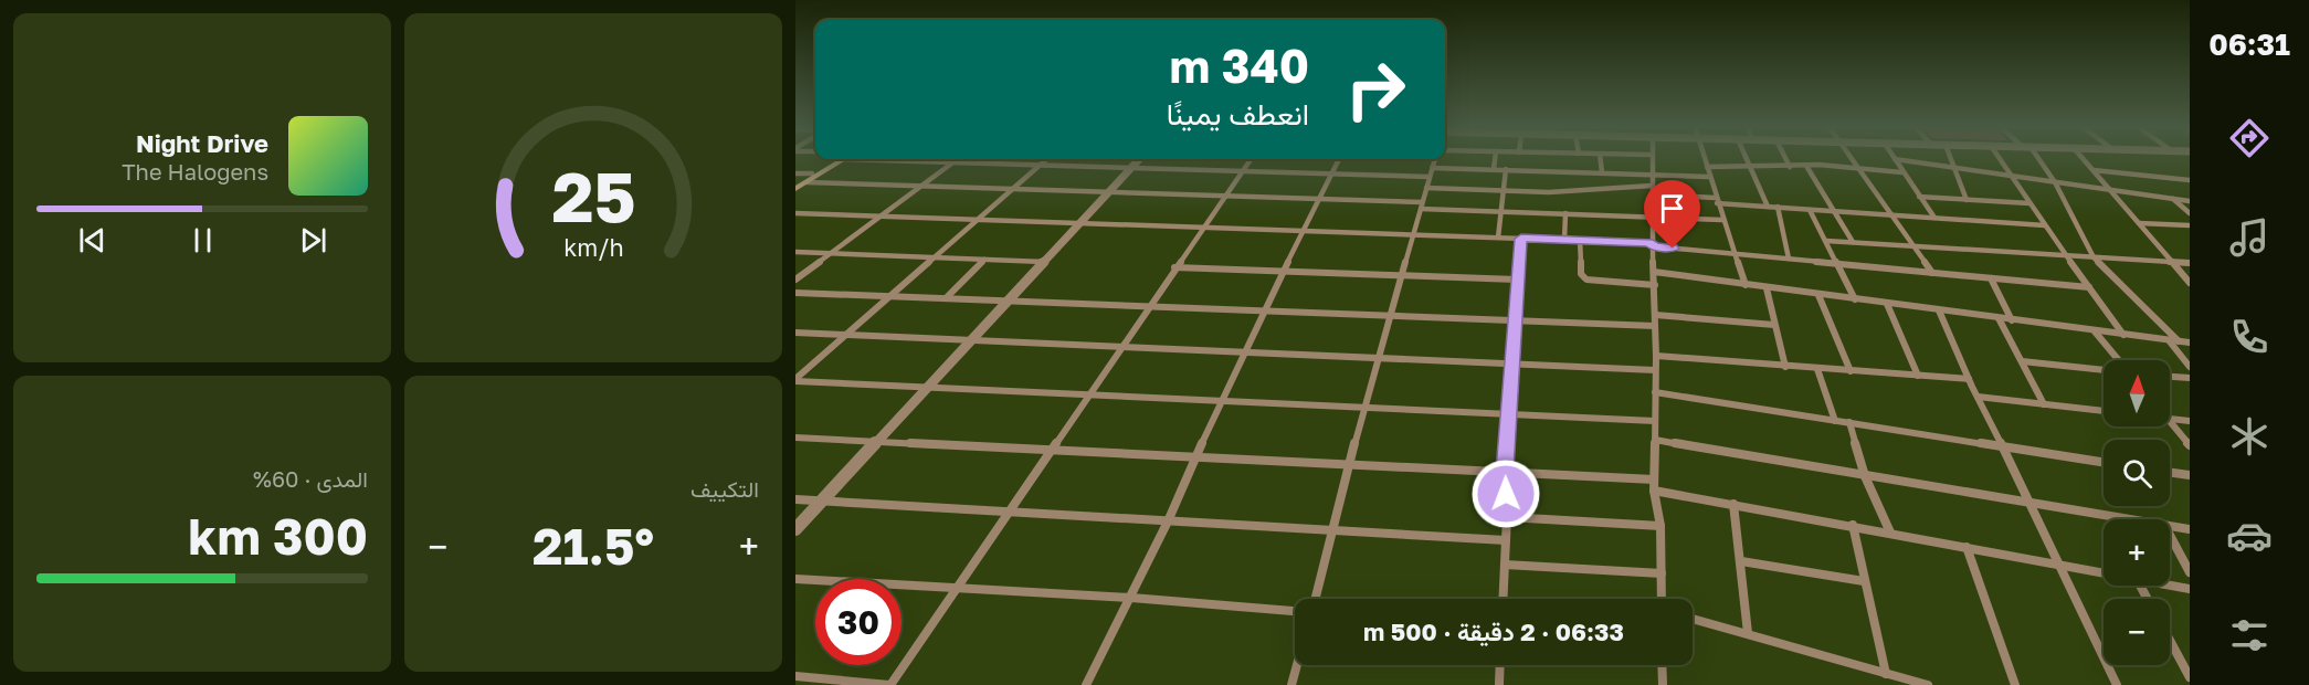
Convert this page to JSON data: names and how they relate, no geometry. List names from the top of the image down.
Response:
{
  "north": "top",
  "page": {
    "tabs": "06:31",
    "turn": ["340 m", "انعطف يمينًا"],
    "song": ["Night Drive", "The Halogens"],
    "map_buttons": ["+", "−"],
    "tile": [
      "التكييف",
      ["المدى · 60%", "300 km"]
    ],
    "heat": ["−", "21.5°", "+"],
    "limit": "30",
    "trip": "06:33 · 2 دقيقة · 500 m",
    "gauge": ["25", "km/h"]
  }
}
